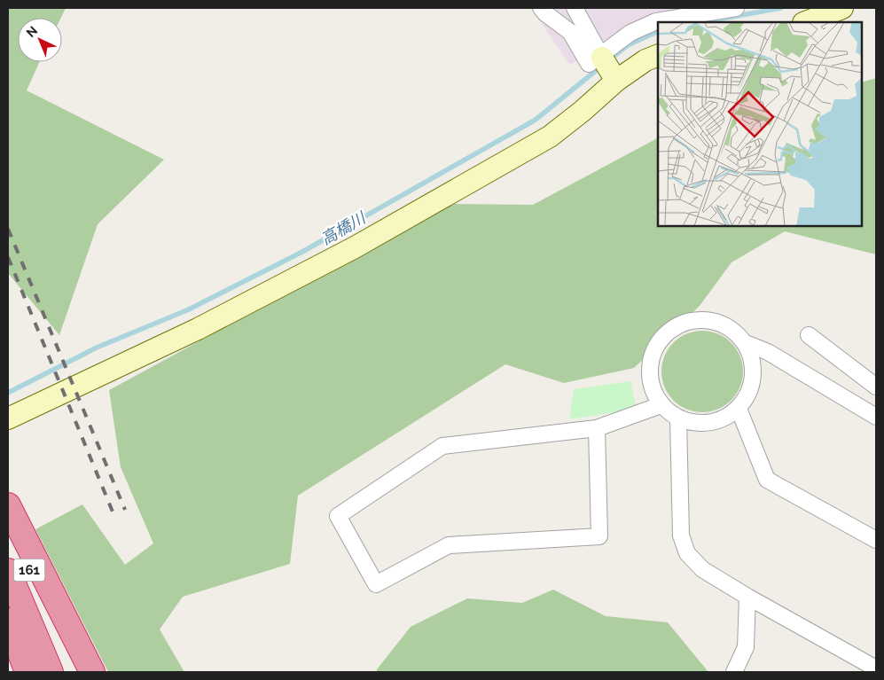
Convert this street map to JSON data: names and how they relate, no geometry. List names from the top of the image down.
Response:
{
  "streets": {
    "highway": ["161"]
  },
  "water": ["高橋川"],
  "north": "top left"
}
